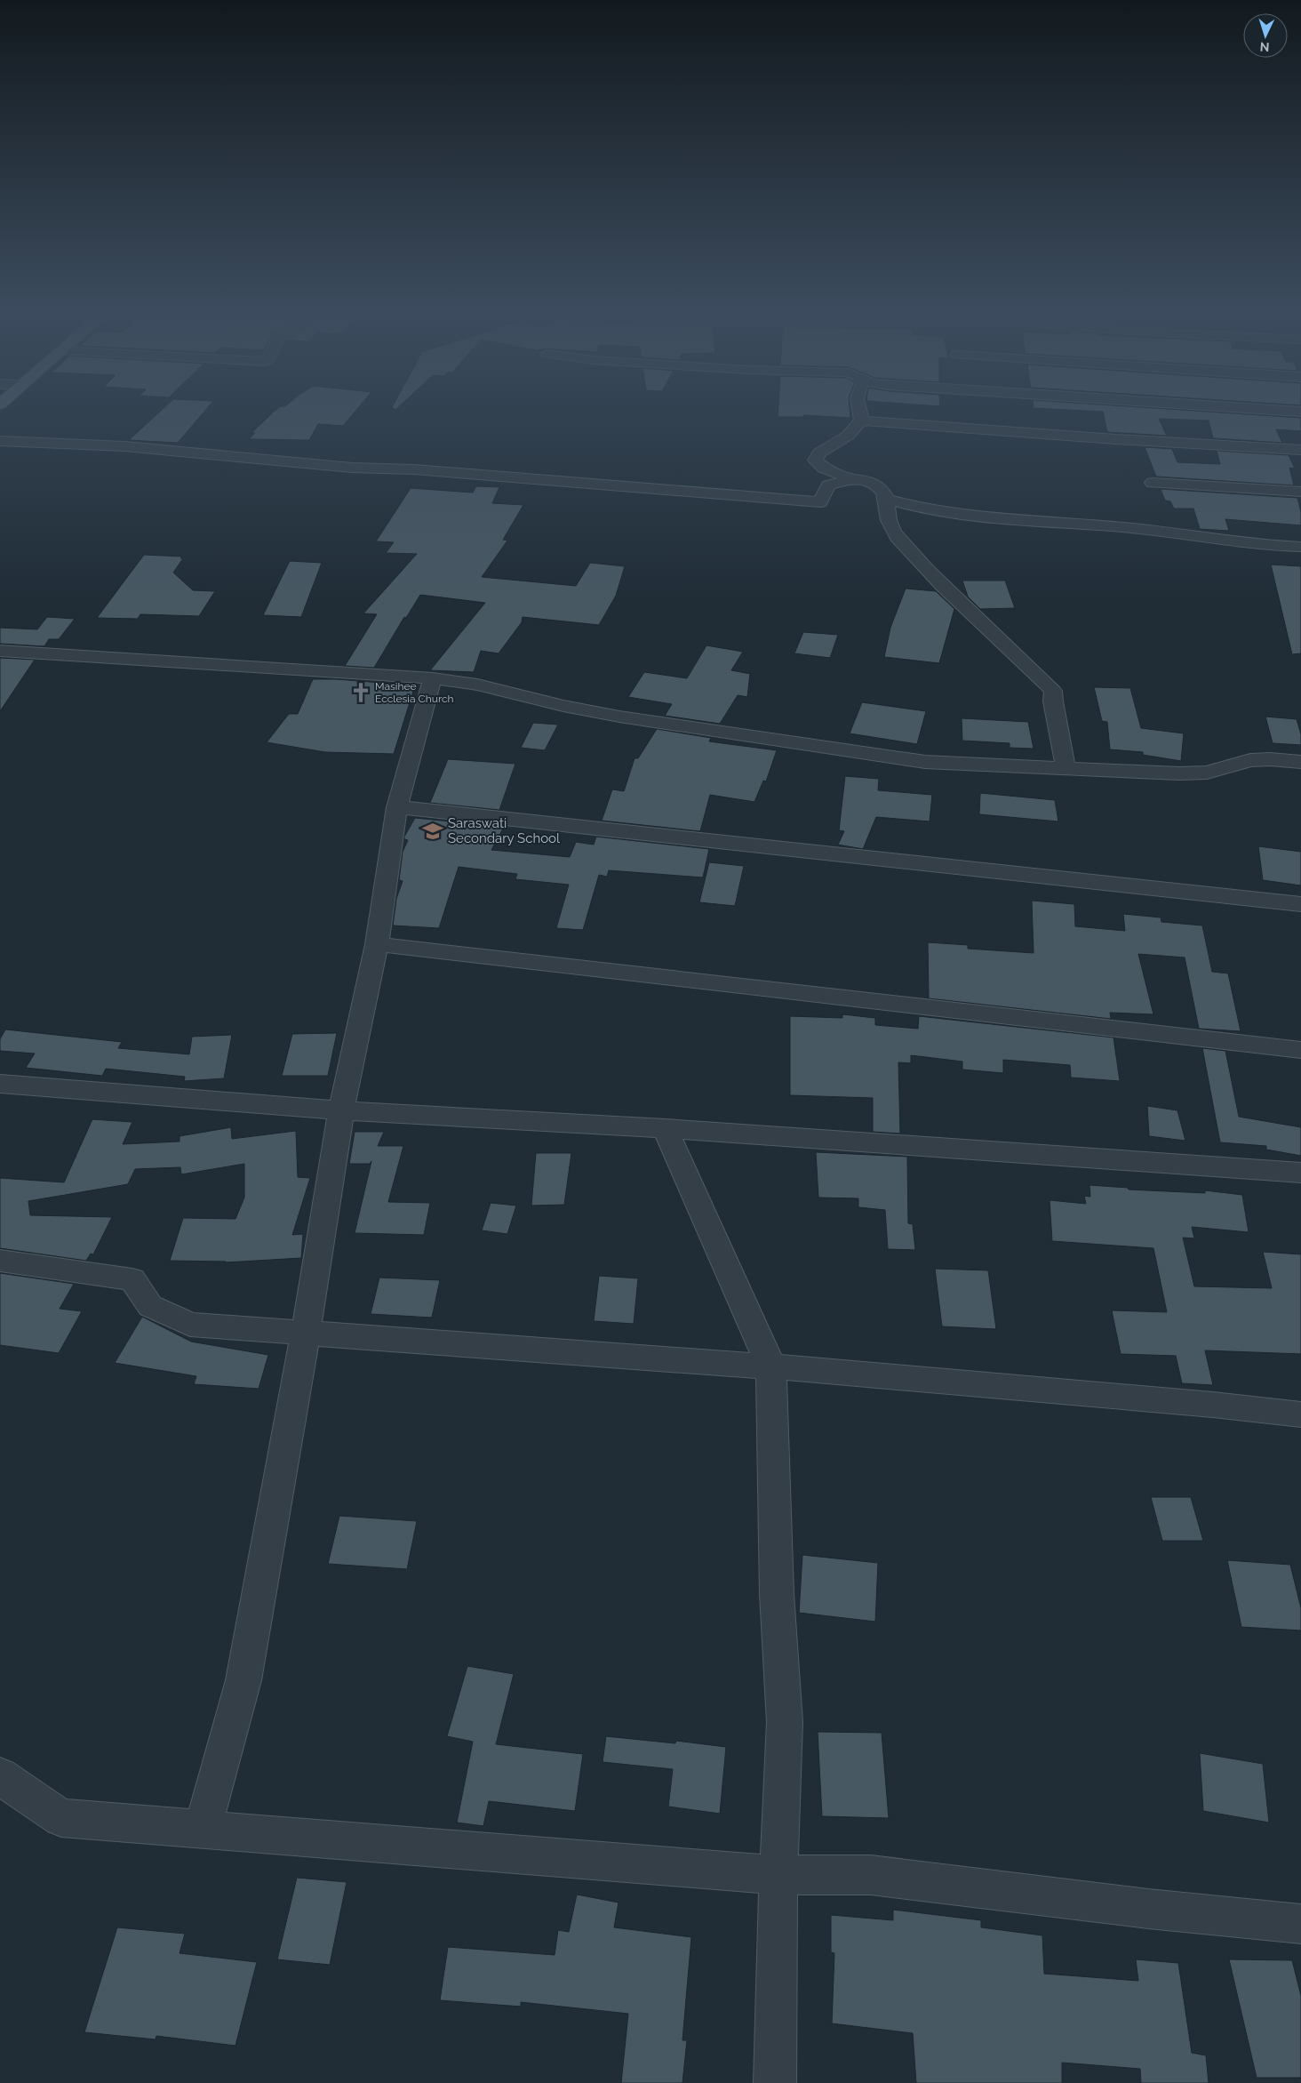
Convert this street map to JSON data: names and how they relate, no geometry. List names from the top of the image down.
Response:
{
  "places": {
    "church": ["Masihee Ecclesia Church"],
    "school or university": ["Saraswati Secondary School"]
  },
  "north": "bottom"
}
